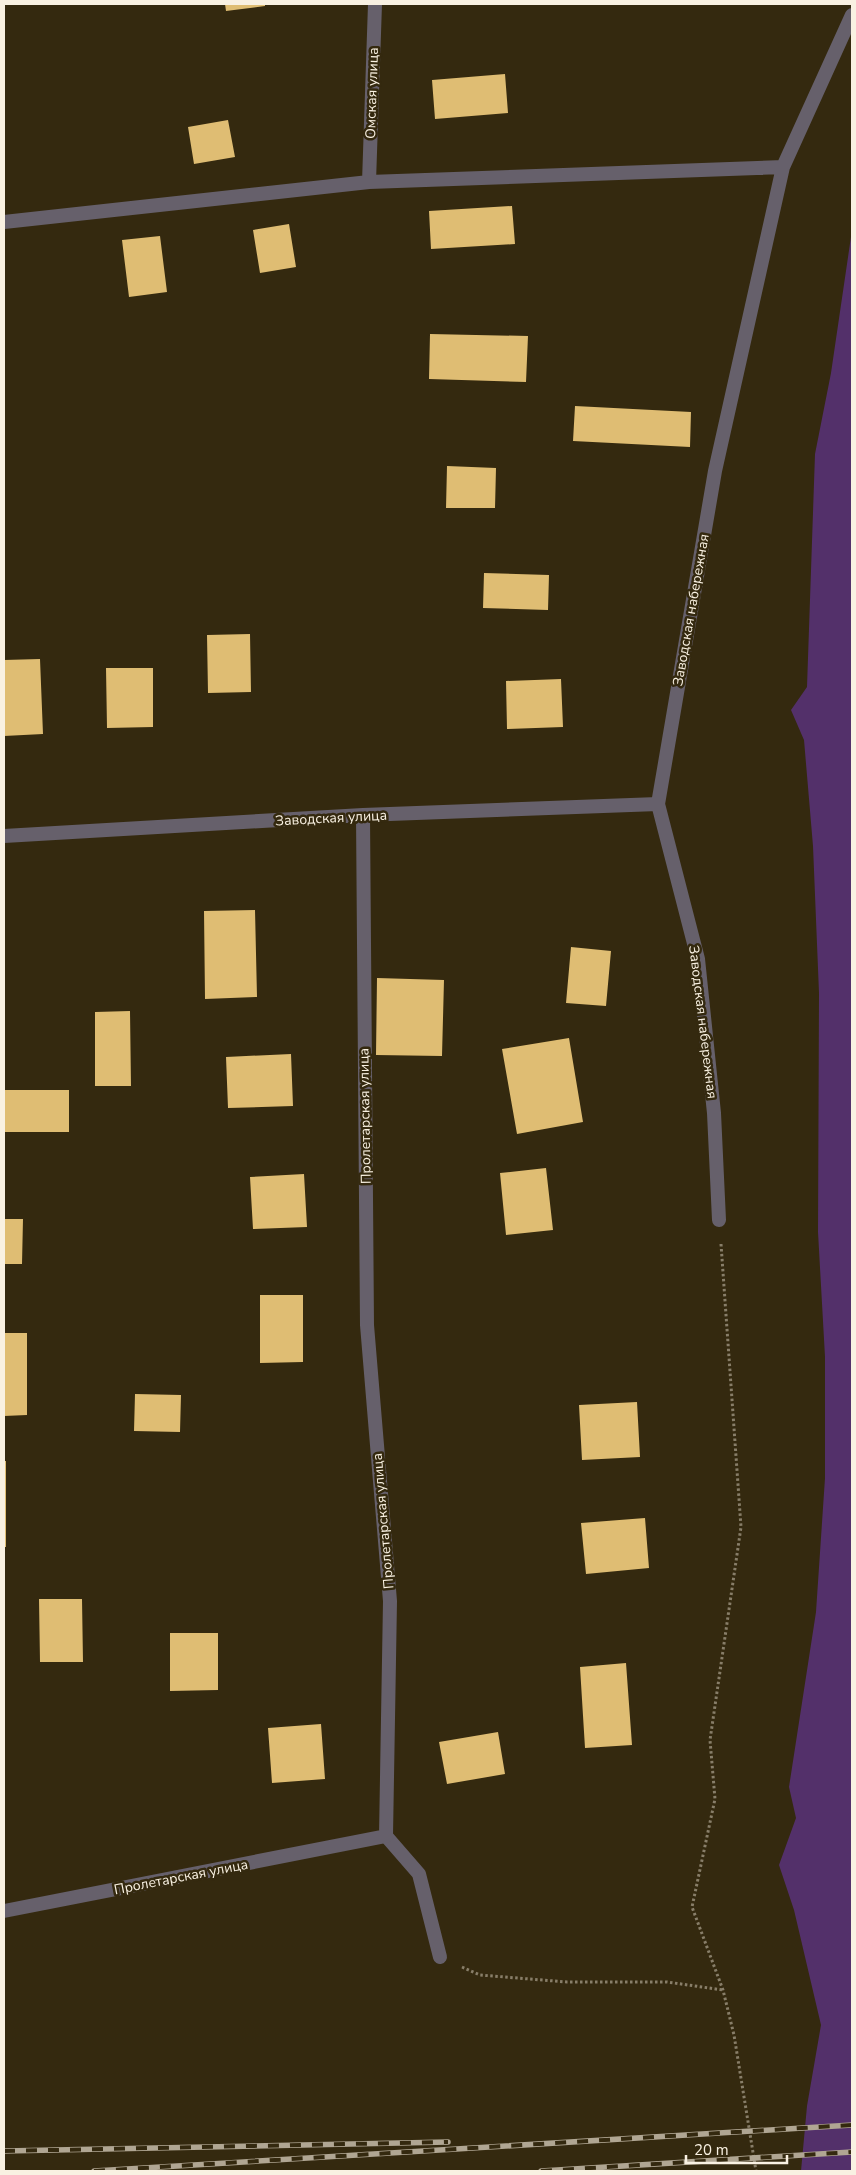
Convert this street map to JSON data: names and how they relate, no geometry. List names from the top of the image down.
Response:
{
  "streets": {
    "street": [
      "Омская улица",
      "Заводская набережная",
      "Заводская улица",
      "Пролетарская улица"
    ]
  },
  "crossings": [
    ["Заводская набережная", "Заводская улица"],
    ["Заводская улица", "Пролетарская улица"]
  ],
  "scale_bar": "20 m"
}
